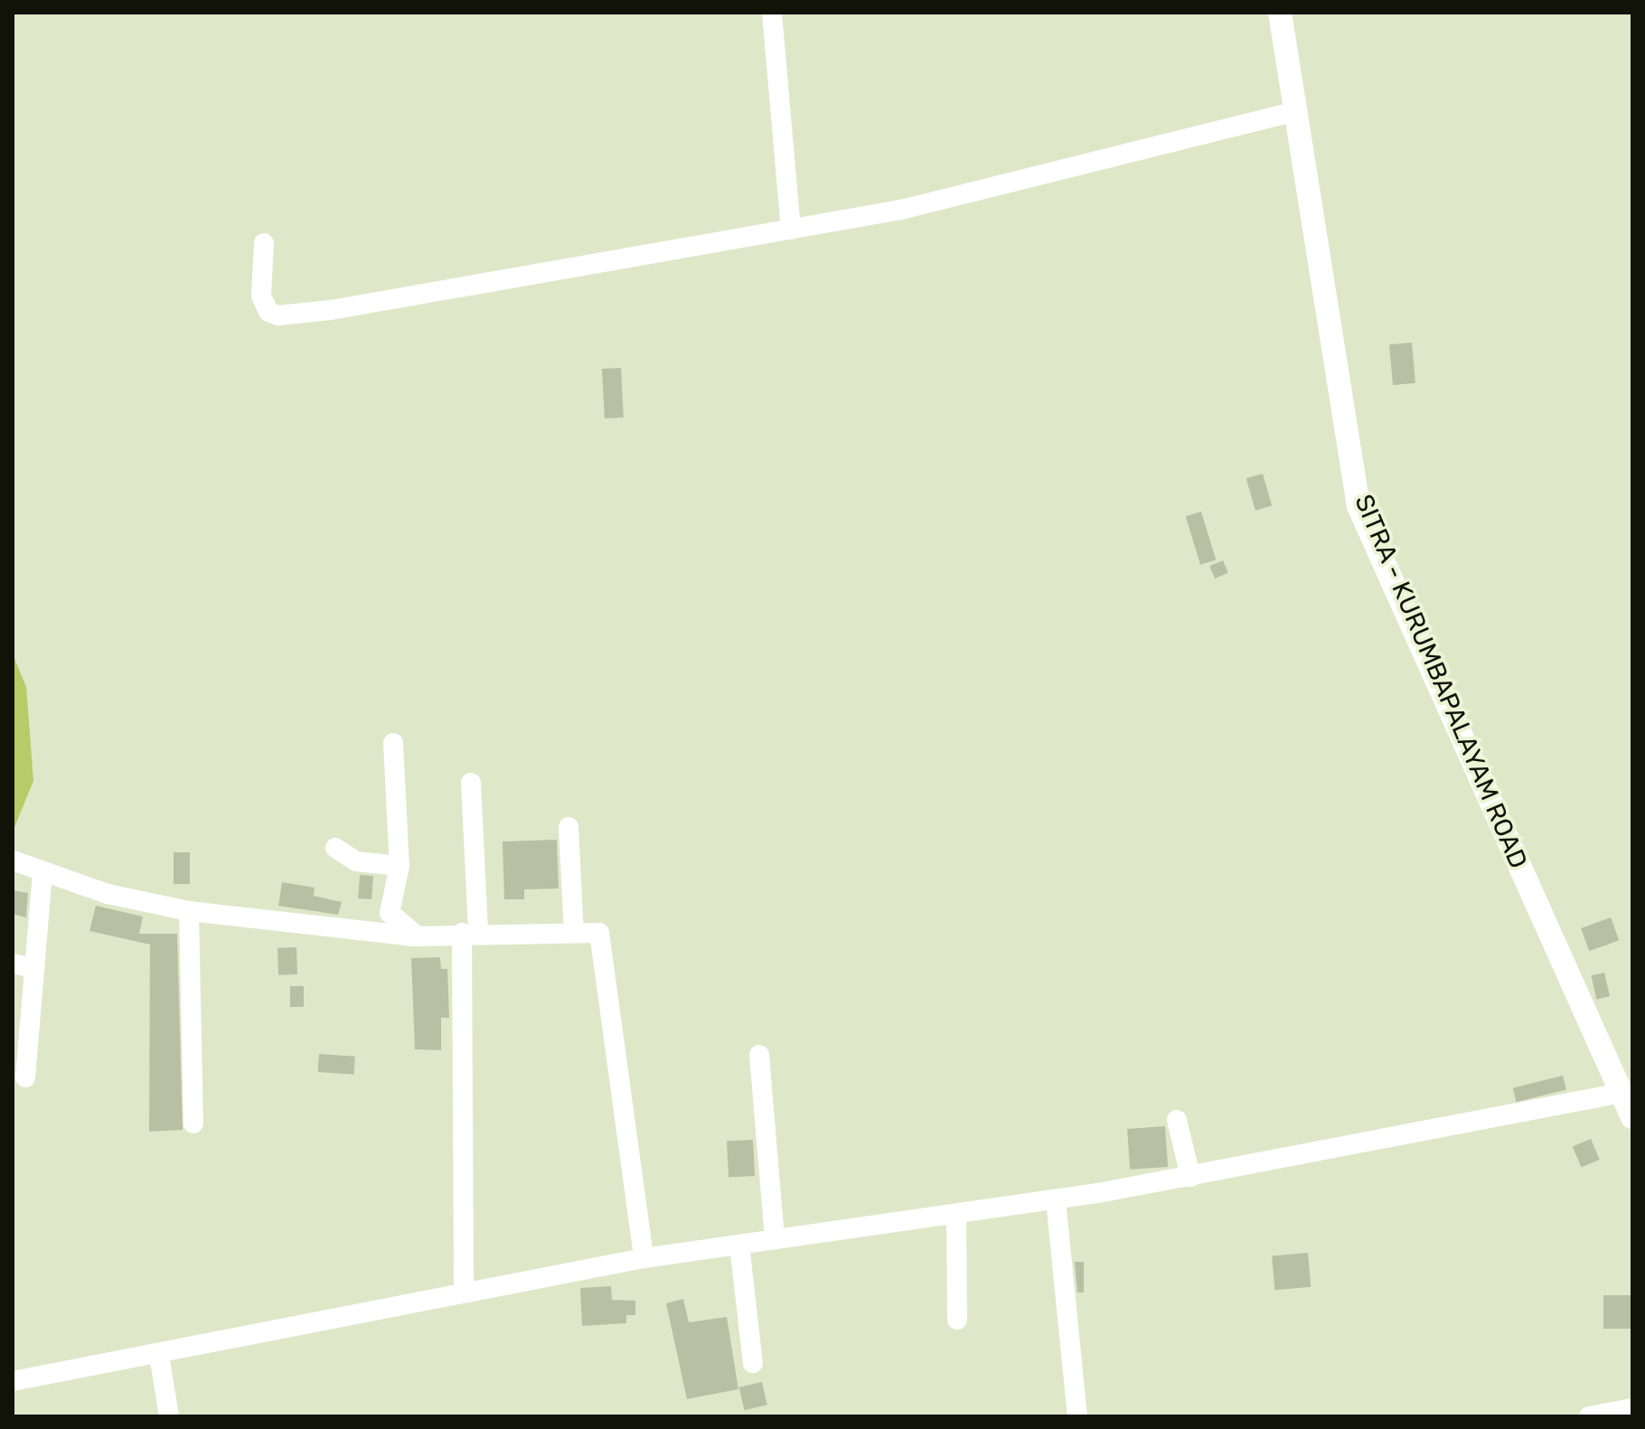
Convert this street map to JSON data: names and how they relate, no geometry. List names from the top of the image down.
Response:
{
  "streets": {
    "main road": ["SITRA - KURUMBAPALAYAM ROAD"]
  }
}
